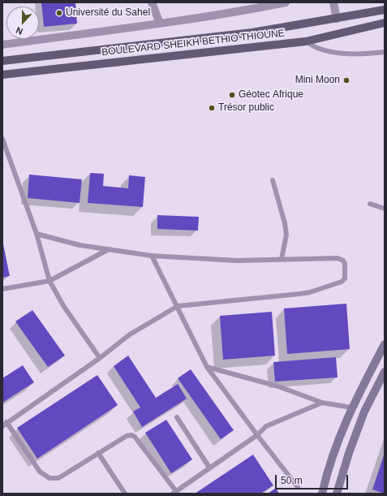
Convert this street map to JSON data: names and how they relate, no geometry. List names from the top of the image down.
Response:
{
  "streets": {
    "main road": ["BOULEVARD SHEIKH BETHIO THIOUNE"]
  },
  "places": [
    "Université du Sahel",
    "Mini Moon",
    "Géotec Afrique",
    "Trésor public"
  ],
  "scale_bar": "50 m",
  "north": "bottom"
}
